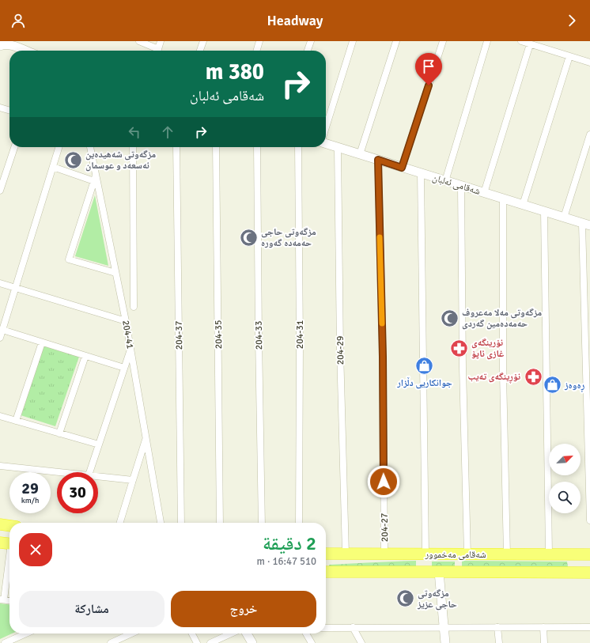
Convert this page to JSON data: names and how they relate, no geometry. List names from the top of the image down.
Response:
{
  "streets": {
    "highway": ["شەقامی مەخموور"],
    "street": [
      "شەقامی ئەلبان",
      "204-41",
      "204-35",
      "204-31",
      "204-37",
      "204-33",
      "204-29",
      "204-27"
    ]
  },
  "crossings": [
    ["شەقامی ئەلبان", "204-29"],
    ["شەقامی ئەلبان", "204-27"],
    ["204-29", "شەقامی مەخموور"],
    ["204-27", "شەقامی مەخموور"]
  ],
  "places": {
    "mosque": [
      "مزگەوتی شەهیدەین ئەسعەد و عوسمان",
      "مزگه‌وتی حاجی حه‌مه‌ده‌ گه‌وره",
      "مزگەوتی مەلا مەعروف حەمەدەمین گەردی",
      "مزگەوتی حاجی عزیز"
    ],
    "pharmacy": ["نۆرینگەی غازی ئاپۆ", "نۆڕینگەی تەیب"],
    "shop": ["جوانکاریی دڵزار", "ڕەوەز"]
  },
  "north": "top right",
  "page": {
    "header": "Headway",
    "turn": ["380 m", "شەقامی ئەلبان"],
    "speed": "29 km/h",
    "limit": "30",
    "heading": ["2 دقيقة", "510 m · 16:47"],
    "buttons": ["خروج", "مشاركة"]
  }
}
